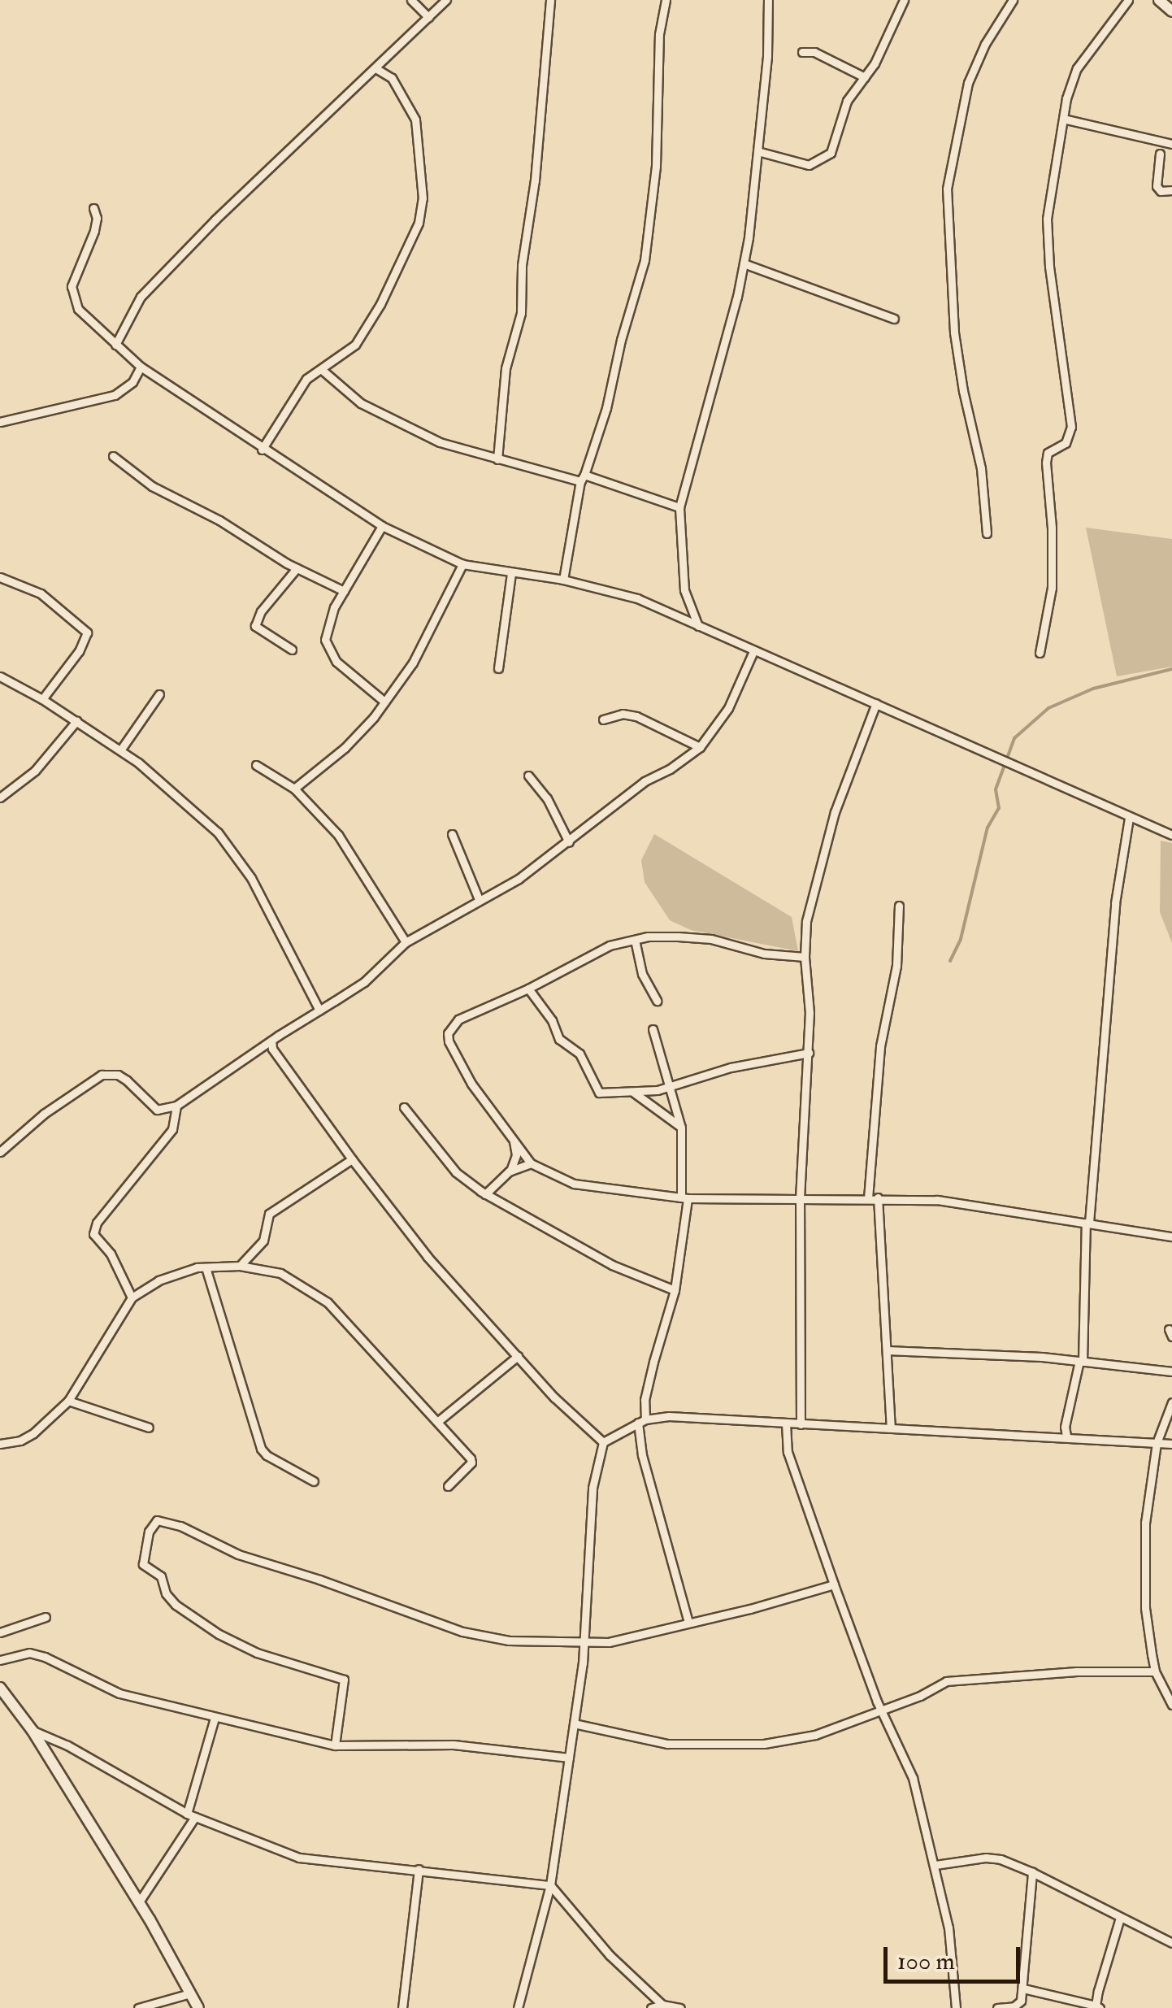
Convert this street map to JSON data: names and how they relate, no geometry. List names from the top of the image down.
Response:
{
  "scale_bar": "100 m"
}
